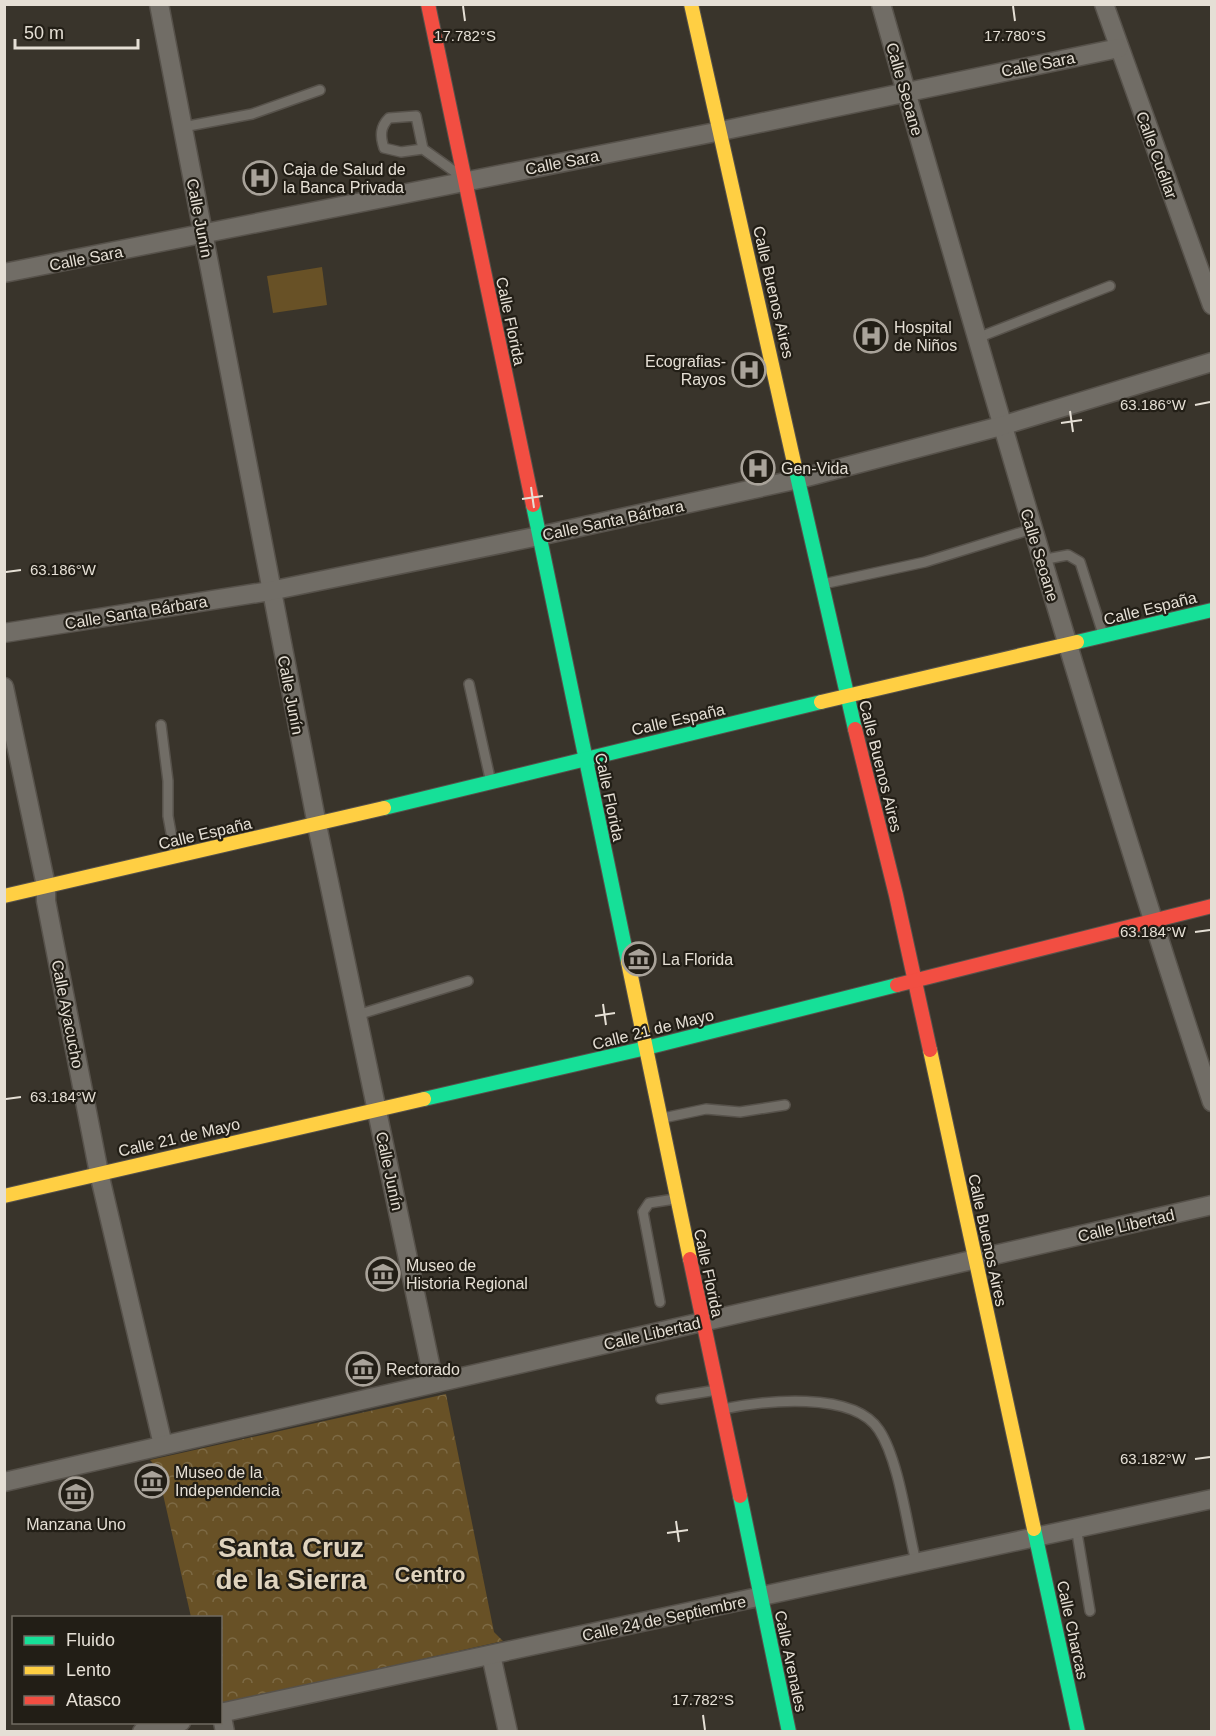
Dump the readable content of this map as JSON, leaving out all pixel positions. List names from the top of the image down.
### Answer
{
  "streets": {
    "street": [
      "Calle Sara",
      "Calle Seoane",
      "Calle Cuéllar",
      "Calle Junín",
      "Calle Buenos Aires",
      "Calle Florida",
      "Calle Santa Bárbara",
      "Calle España",
      "Calle Ayacucho",
      "Calle 21 de Mayo",
      "Calle Libertad",
      "Calle 24 de Septiembre",
      "Calle Charcas",
      "Calle Arenales"
    ]
  },
  "crossings": [
    ["Calle Sara", "Calle Seoane"],
    ["Calle Sara", "Calle Cuéllar"],
    ["Calle Sara", "Calle Junín"],
    ["Calle Sara", "Calle Buenos Aires"],
    ["Calle Sara", "Calle Florida"],
    ["Calle Seoane", "Calle Santa Bárbara"],
    ["Calle Seoane", "Calle España"],
    ["Calle Seoane", "Calle 21 de Mayo"],
    ["Calle Junín", "Calle Santa Bárbara"],
    ["Calle Junín", "Calle España"],
    ["Calle Junín", "Calle 21 de Mayo"],
    ["Calle Junín", "Calle Libertad"],
    ["Calle Buenos Aires", "Calle Santa Bárbara"],
    ["Calle Buenos Aires", "Calle España"],
    ["Calle Buenos Aires", "Calle 21 de Mayo"],
    ["Calle Buenos Aires", "Calle Libertad"],
    ["Calle Buenos Aires", "Calle 24 de Septiembre"],
    ["Calle Buenos Aires", "Calle Charcas"],
    ["Calle Florida", "Calle Santa Bárbara"],
    ["Calle Florida", "Calle España"],
    ["Calle Florida", "Calle 21 de Mayo"],
    ["Calle Florida", "Calle Libertad"],
    ["Calle Florida", "Calle 24 de Septiembre"],
    ["Calle Florida", "Calle Arenales"],
    ["Calle España", "Calle Ayacucho"],
    ["Calle Ayacucho", "Calle 21 de Mayo"],
    ["Calle Ayacucho", "Calle Libertad"],
    ["Calle 24 de Septiembre", "Calle Charcas"],
    ["Calle 24 de Septiembre", "Calle Arenales"]
  ],
  "districts": ["Santa Cruz de la Sierra", "Centro"],
  "places": {
    "hospital": [
      "Caja de Salud de la Banca Privada",
      "Hospital de Niños",
      "Ecografias- Rayos",
      "Gen-Vida"
    ],
    "museum": [
      "La Florida",
      "Museo de Historia Regional",
      "Rectorado",
      "Museo de la Independencia",
      "Manzana Uno"
    ]
  },
  "legend": ["Fluido", "Lento", "Atasco"],
  "scale_bar": "50 m",
  "coordinates": [
    "17.782°S",
    "17.780°S",
    "63.186°W",
    "63.184°W",
    "63.182°W"
  ]
}
